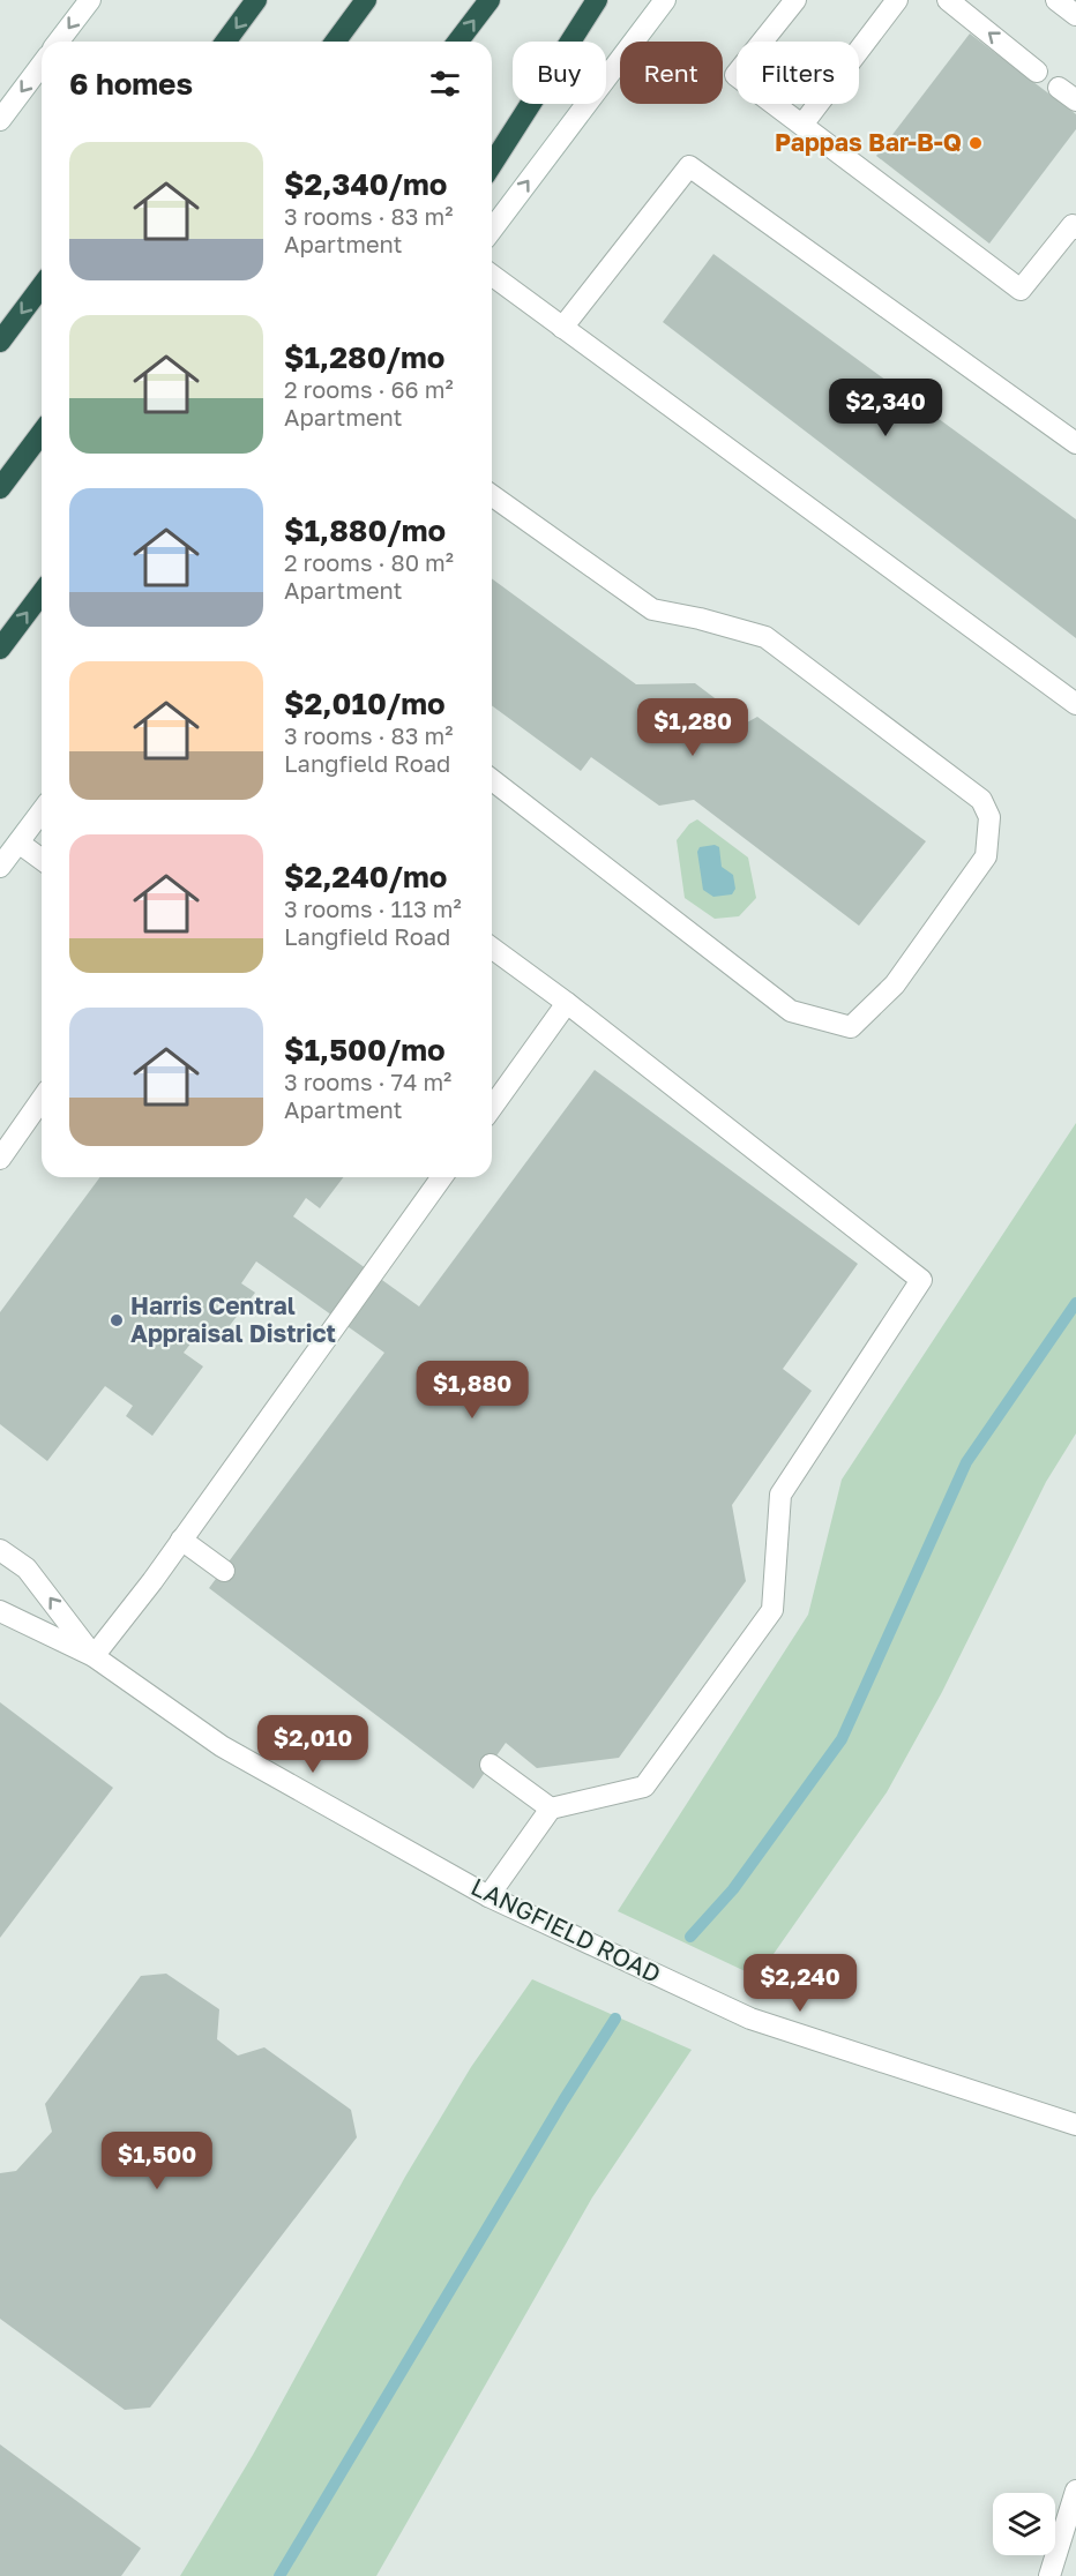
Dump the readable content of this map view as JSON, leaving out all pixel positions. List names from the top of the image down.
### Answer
{
  "streets": {
    "street": ["LANGFIELD ROAD"]
  },
  "places": ["Pappas Bar-B-Q", "Harris Central Appraisal District"],
  "page": {
    "chip": ["Buy", "Rent", "Filters"],
    "heading": "6 homes",
    "list": [
      {
        "name": "$2,340/mo",
        "note": "3 rooms · 83 m² · Apartment"
      },
      {
        "name": "$1,280/mo",
        "note": "2 rooms · 66 m² · Apartment"
      },
      {
        "name": "$1,880/mo",
        "note": "2 rooms · 80 m² · Apartment"
      },
      {
        "name": "$2,010/mo",
        "note": "3 rooms · 83 m² · Langfield Road"
      },
      {
        "name": "$2,240/mo",
        "note": "3 rooms · 113 m² · Langfield Road"
      },
      {
        "name": "$1,500/mo",
        "note": "3 rooms · 74 m² · Apartment"
      }
    ],
    "price": [
      "$2,340",
      "$1,280",
      "$1,880",
      "$2,010",
      "$2,240",
      "$1,500"
    ]
  }
}
